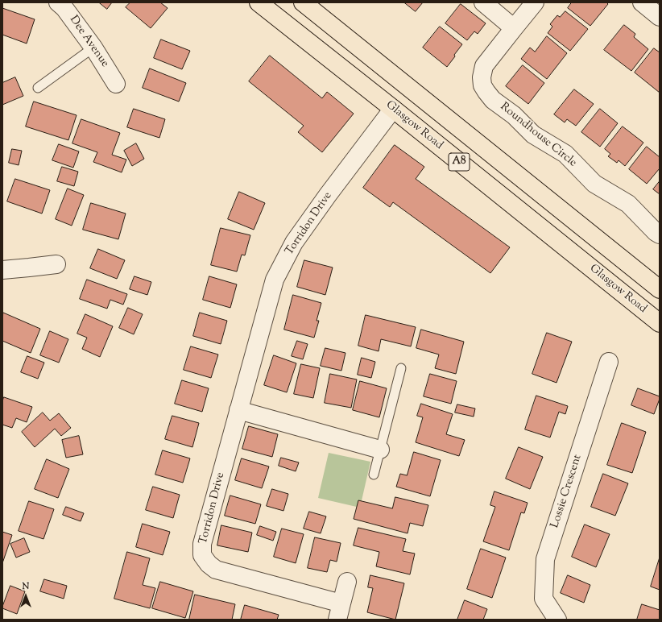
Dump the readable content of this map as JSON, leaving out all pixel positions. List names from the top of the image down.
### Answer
{
  "streets": {
    "main road": ["Glasgow Road", "A8"],
    "street": [
      "Dee Avenue",
      "Roundhouse Circle",
      "Torridon Drive",
      "Lossie Crescent"
    ]
  },
  "crossings": [
    ["Glasgow Road", "Torridon Drive"]
  ],
  "north": "top"
}
